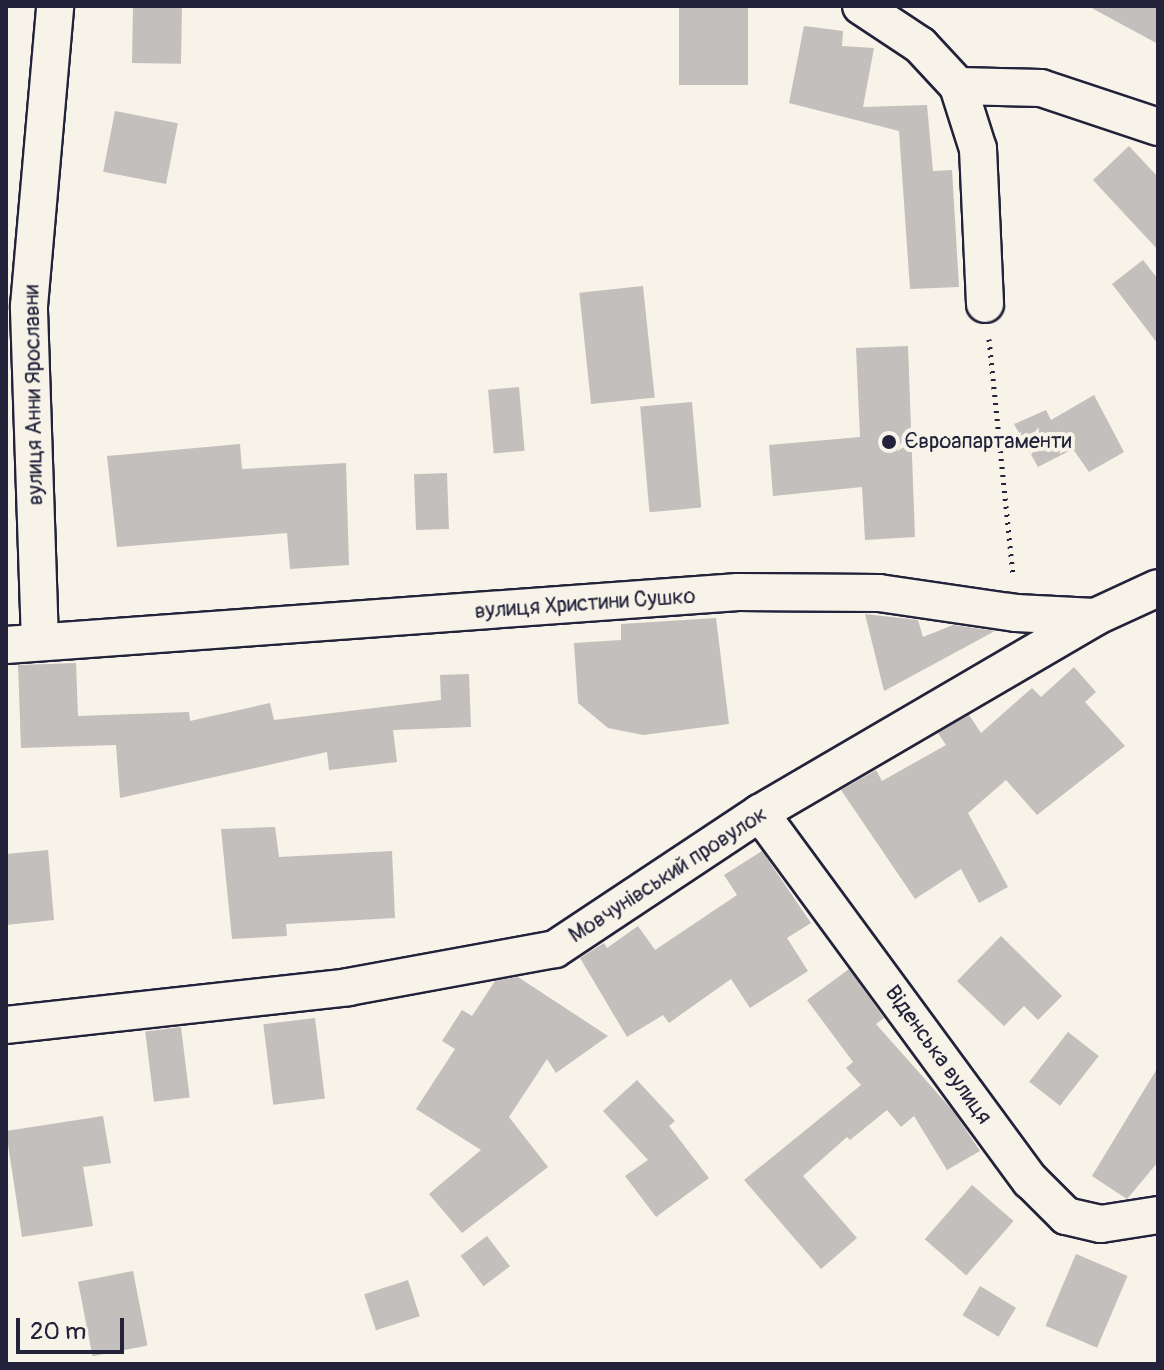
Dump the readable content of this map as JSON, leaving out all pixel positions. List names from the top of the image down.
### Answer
{
  "streets": {
    "street": [
      "вулиця Анни Ярославни",
      "вулиця Христини Сушко",
      "Мовчунівський провулок",
      "Віденська вулиця"
    ]
  },
  "crossings": [
    ["вулиця Анни Ярославни", "вулиця Христини Сушко"],
    ["вулиця Христини Сушко", "Мовчунівський провулок"],
    ["Мовчунівський провулок", "Віденська вулиця"]
  ],
  "places": ["Євроапартаменти"],
  "scale_bar": "20 m"
}
